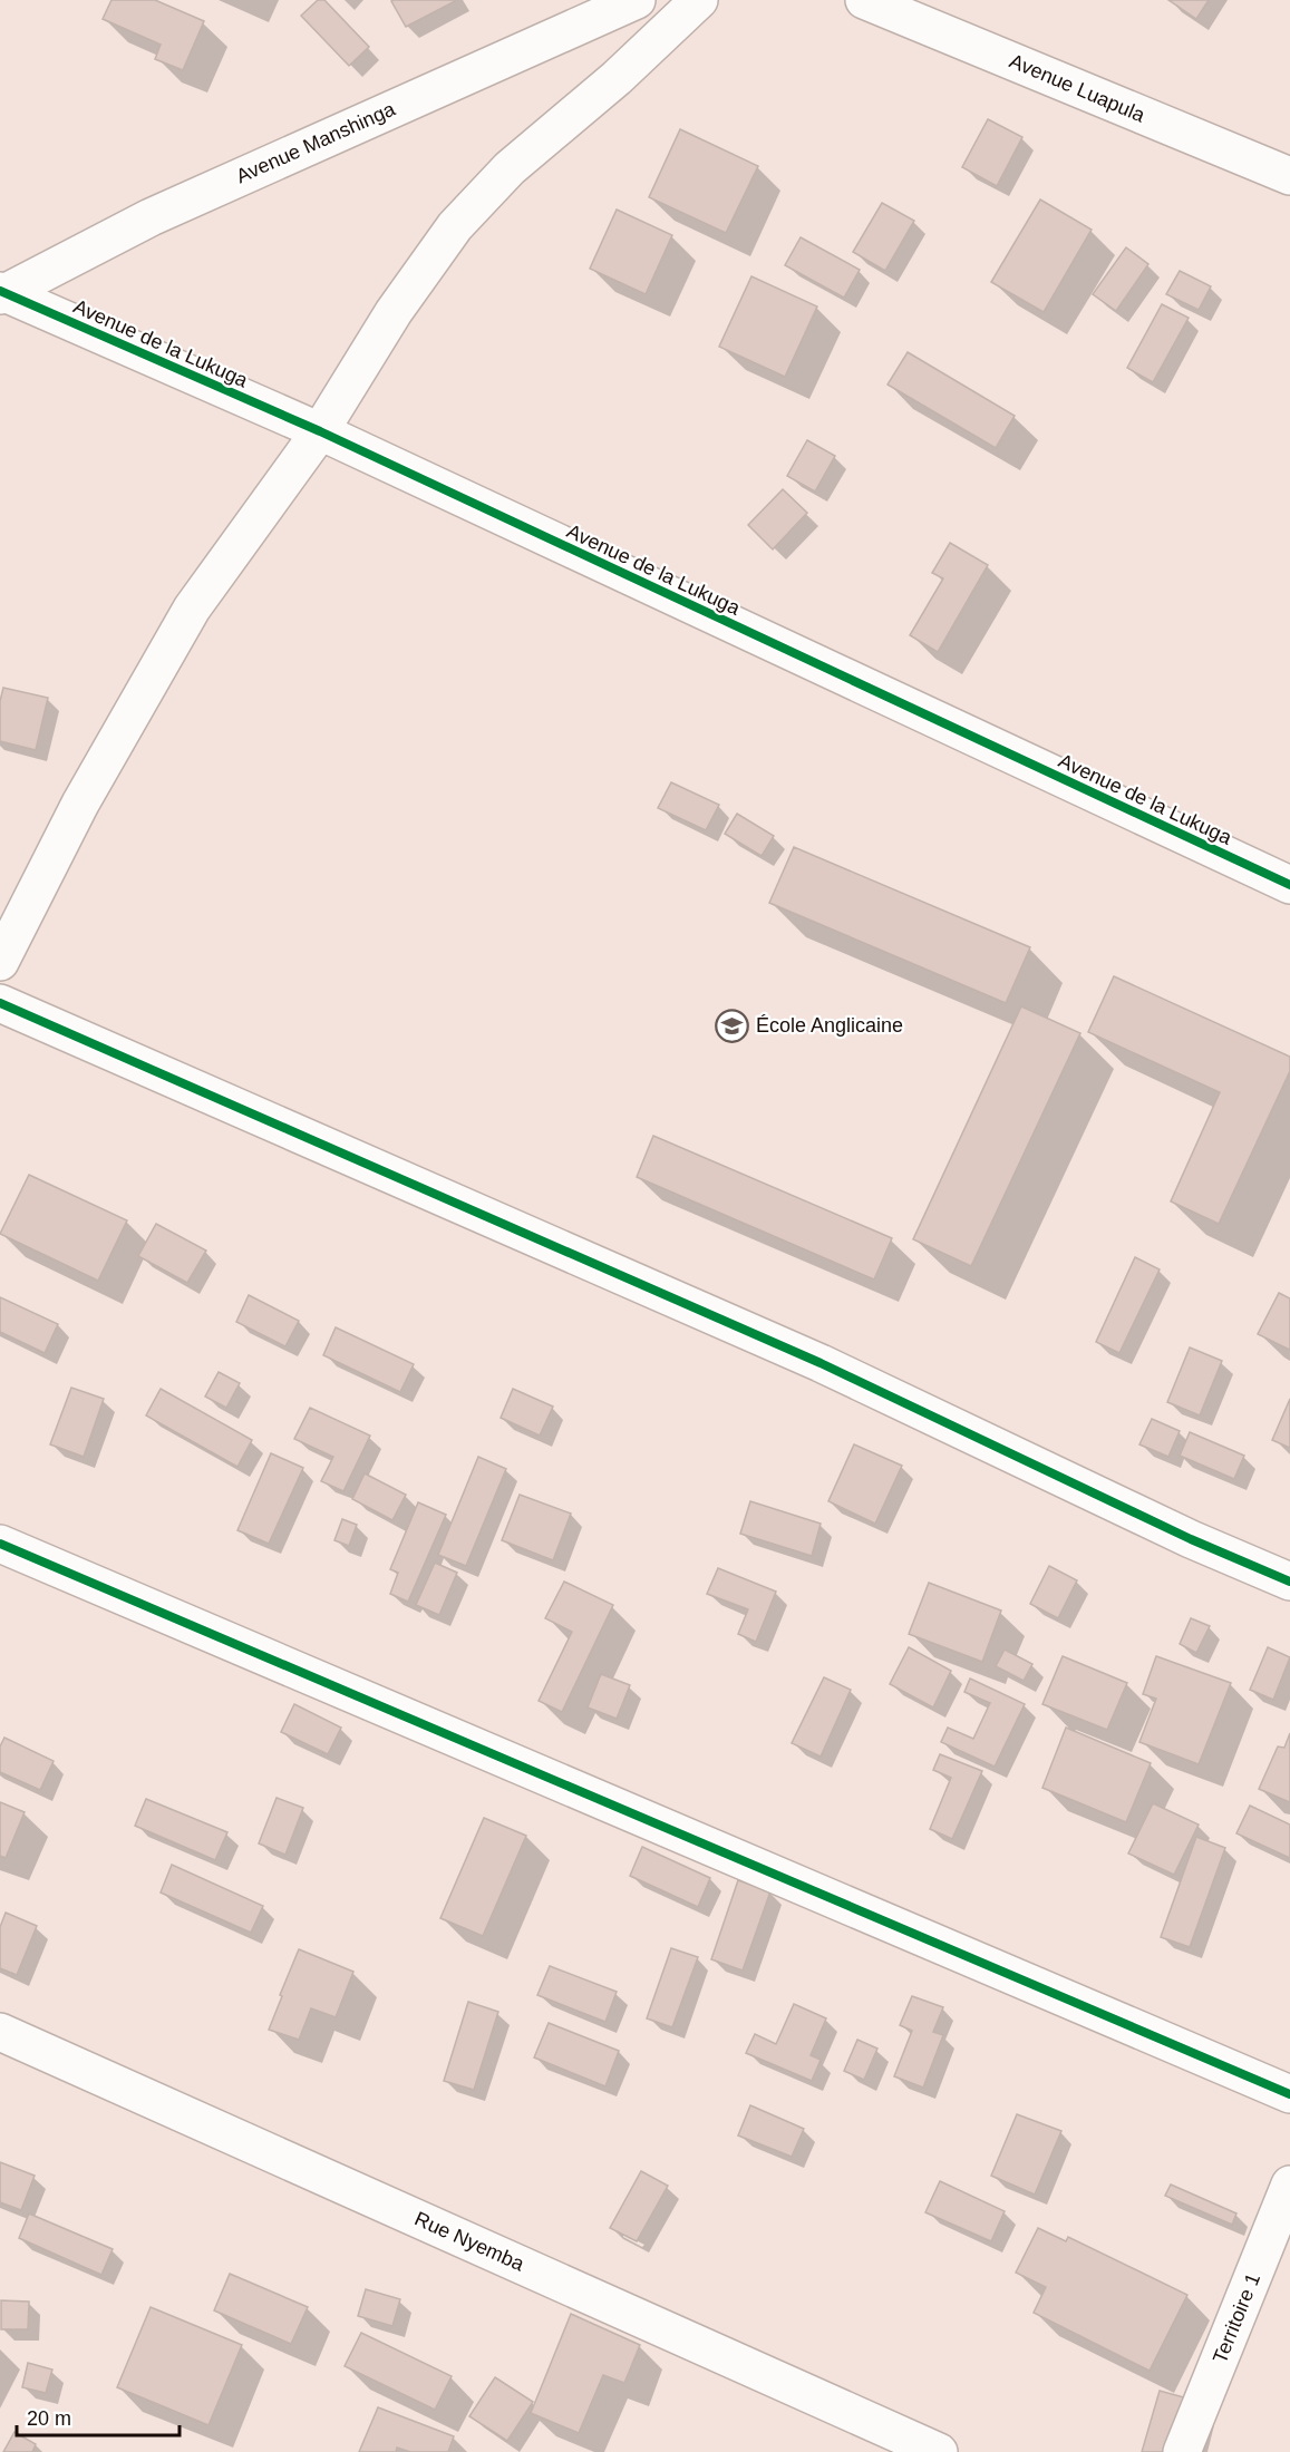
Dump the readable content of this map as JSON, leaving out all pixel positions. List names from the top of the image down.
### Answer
{
  "streets": {
    "street": [
      "Avenue Luapula",
      "Avenue Manshinga",
      "Avenue de la Lukuga",
      "Rue Nyemba",
      "Territoire 1"
    ]
  },
  "crossings": [
    ["Avenue Manshinga", "Avenue de la Lukuga"]
  ],
  "places": {
    "school or university": ["École Anglicaine"]
  },
  "scale_bar": "20 m"
}
